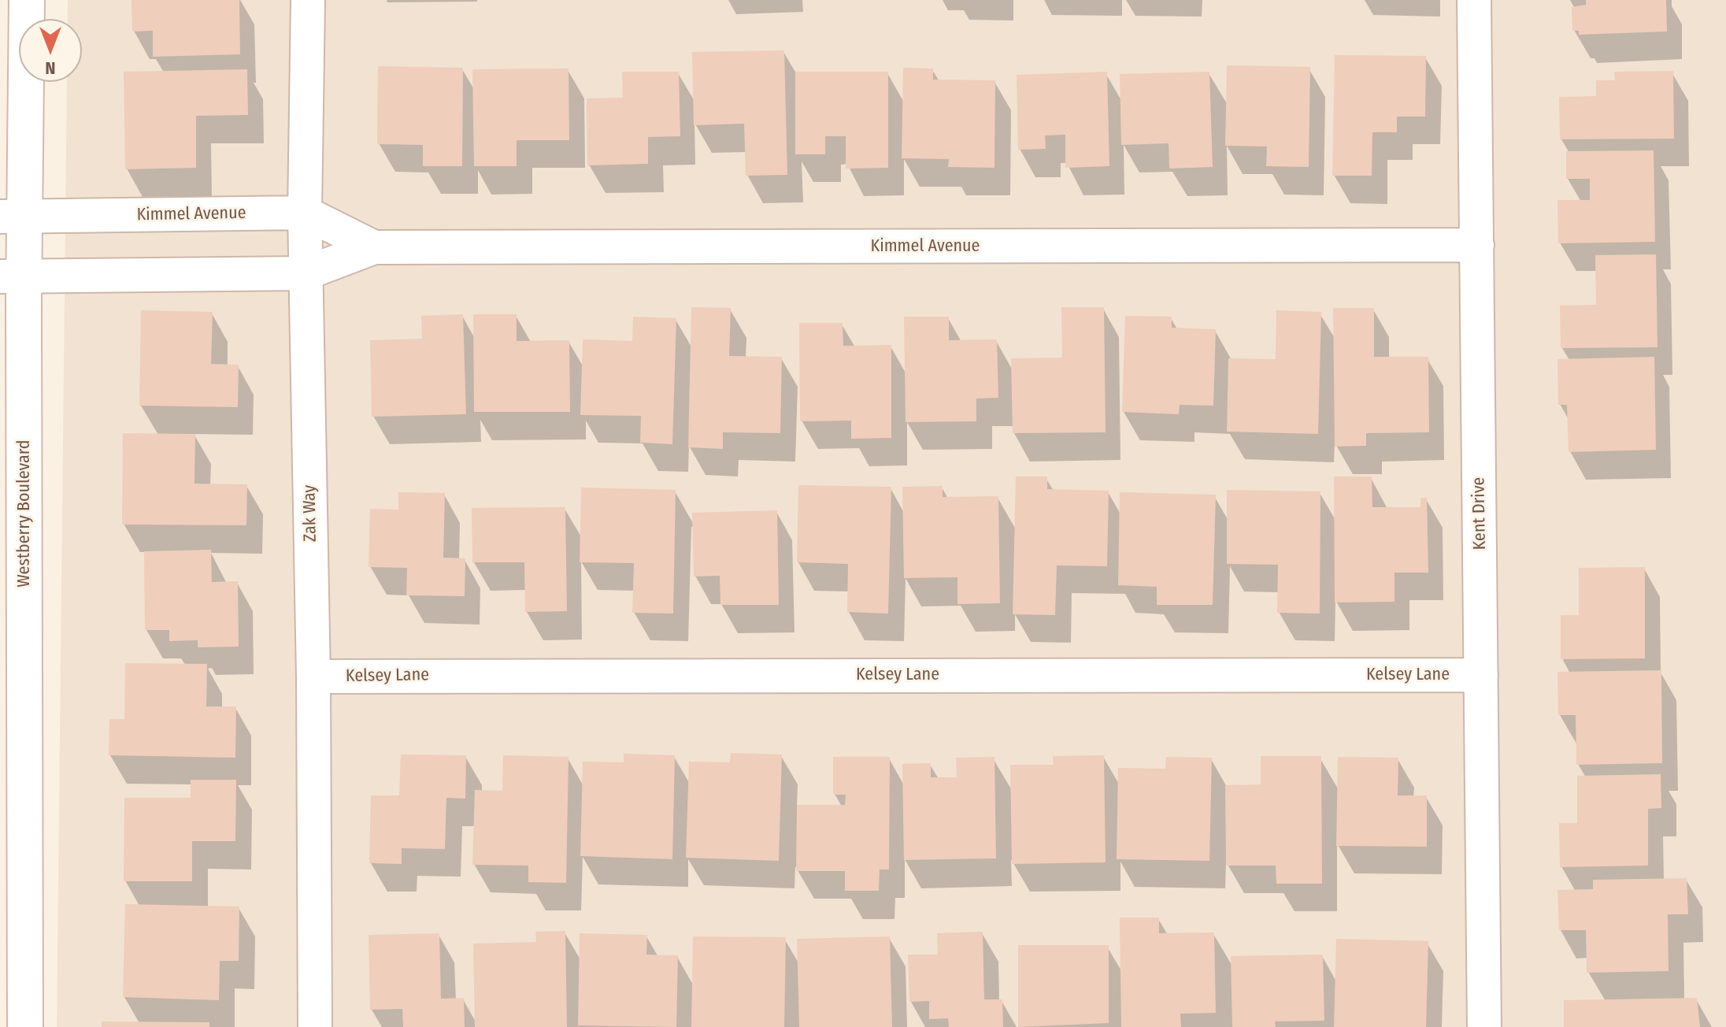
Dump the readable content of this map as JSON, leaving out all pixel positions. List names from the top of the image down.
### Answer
{
  "streets": {
    "street": [
      "Kimmel Avenue",
      "Westberry Boulevard",
      "Zak Way",
      "Kent Drive",
      "Kelsey Lane"
    ]
  },
  "crossings": [
    ["Kimmel Avenue", "Westberry Boulevard"],
    ["Kimmel Avenue", "Zak Way"],
    ["Kimmel Avenue", "Kent Drive"],
    ["Zak Way", "Kelsey Lane"],
    ["Kent Drive", "Kelsey Lane"]
  ],
  "north": "bottom"
}
